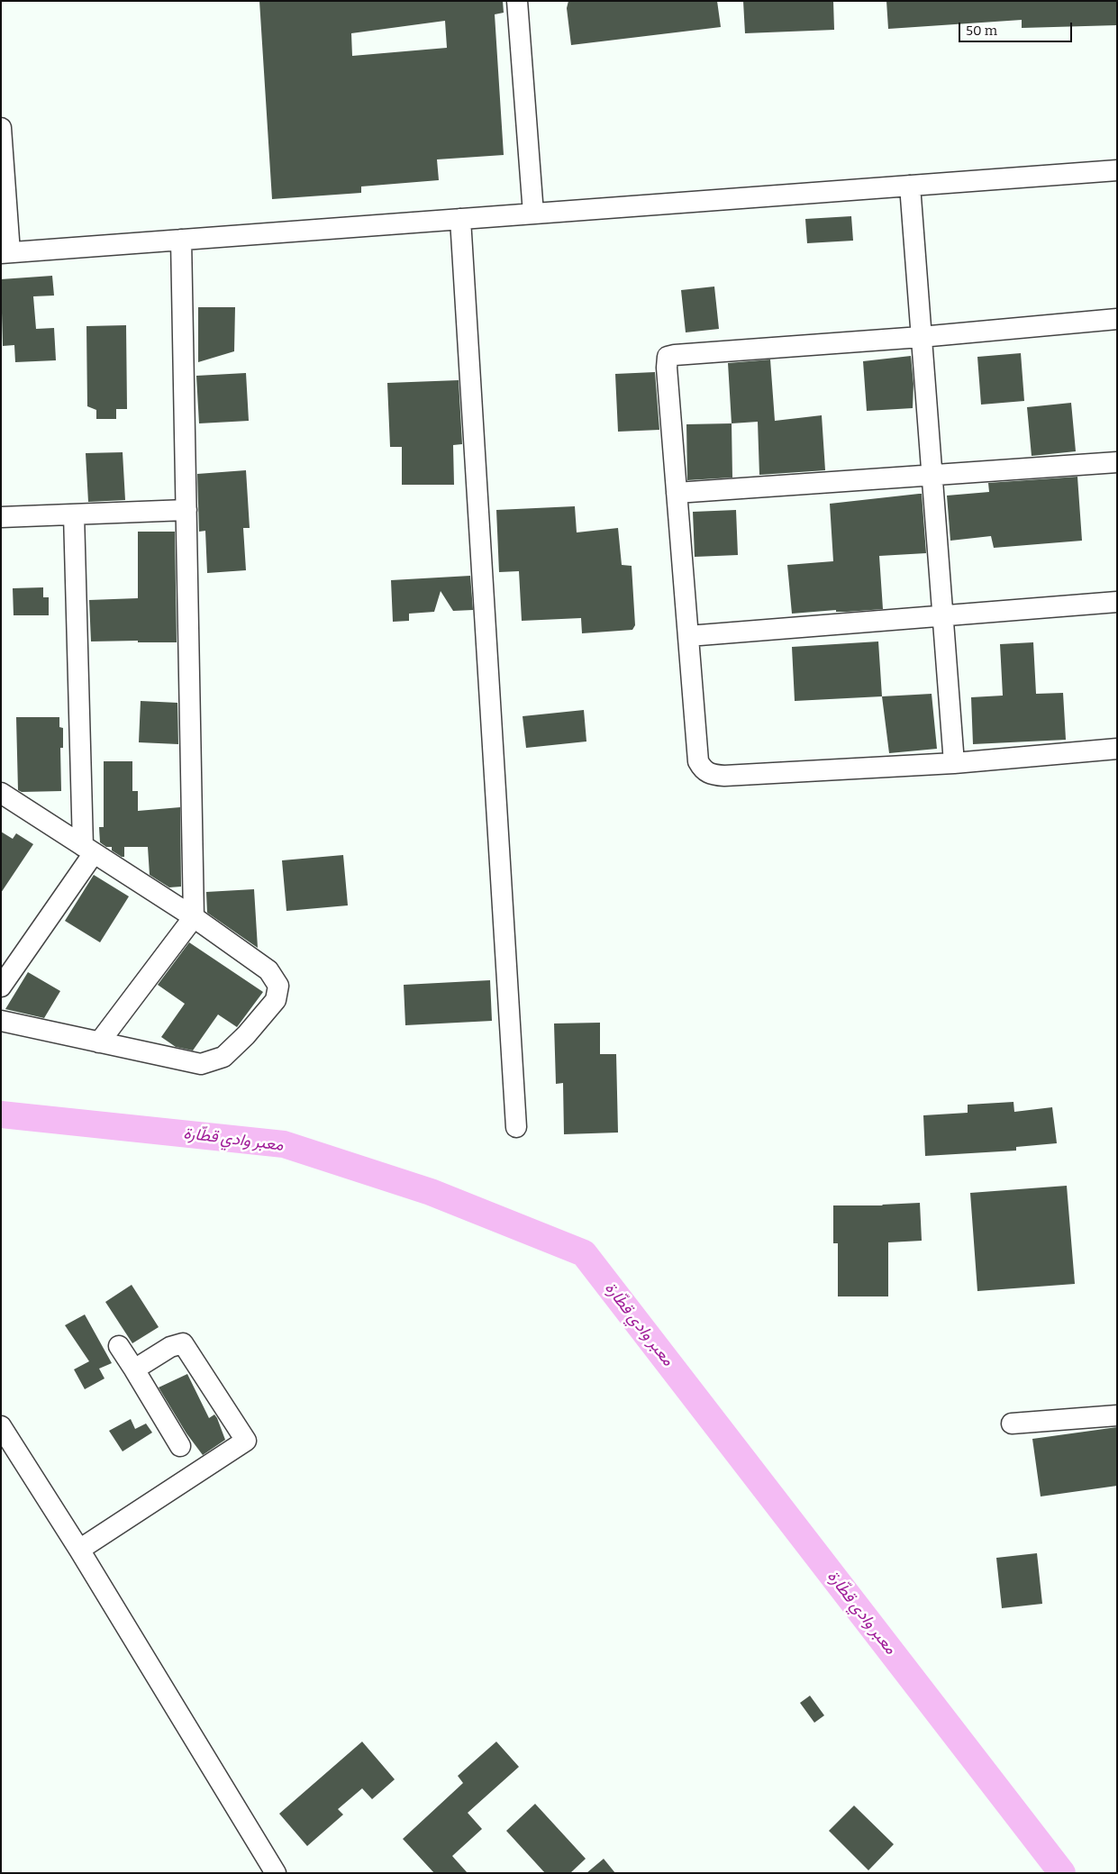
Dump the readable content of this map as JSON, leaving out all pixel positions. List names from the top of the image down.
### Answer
{
  "water": ["معبر وادي قطّارة"],
  "scale_bar": "50 m"
}
